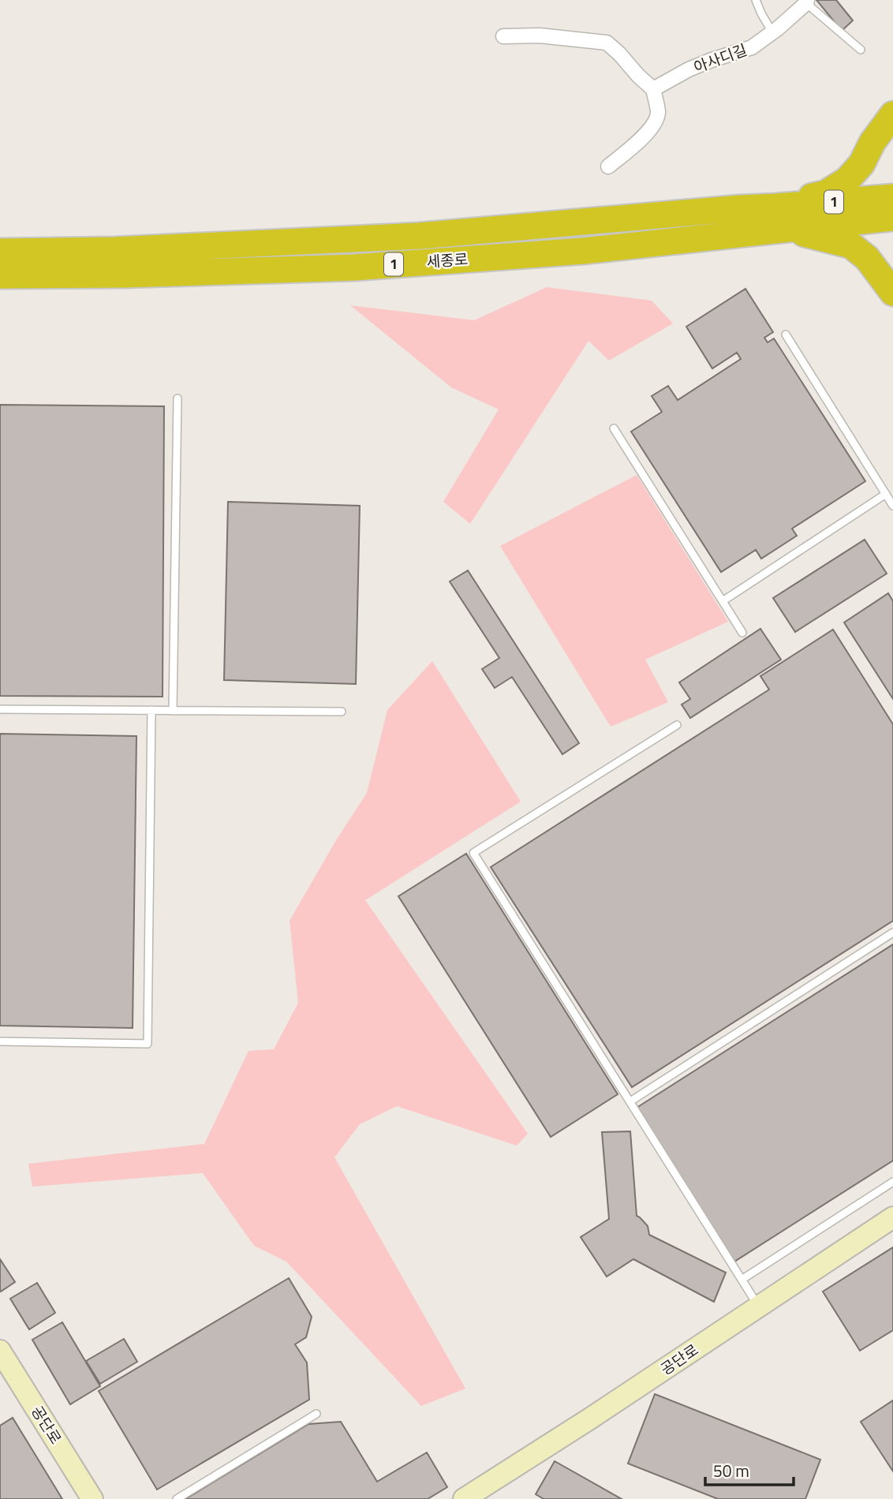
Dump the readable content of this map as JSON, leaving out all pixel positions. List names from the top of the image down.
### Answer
{
  "streets": {
    "highway": ["1", "세종로"],
    "street": ["아사디길", "공단로"]
  },
  "scale_bar": "50 m"
}
